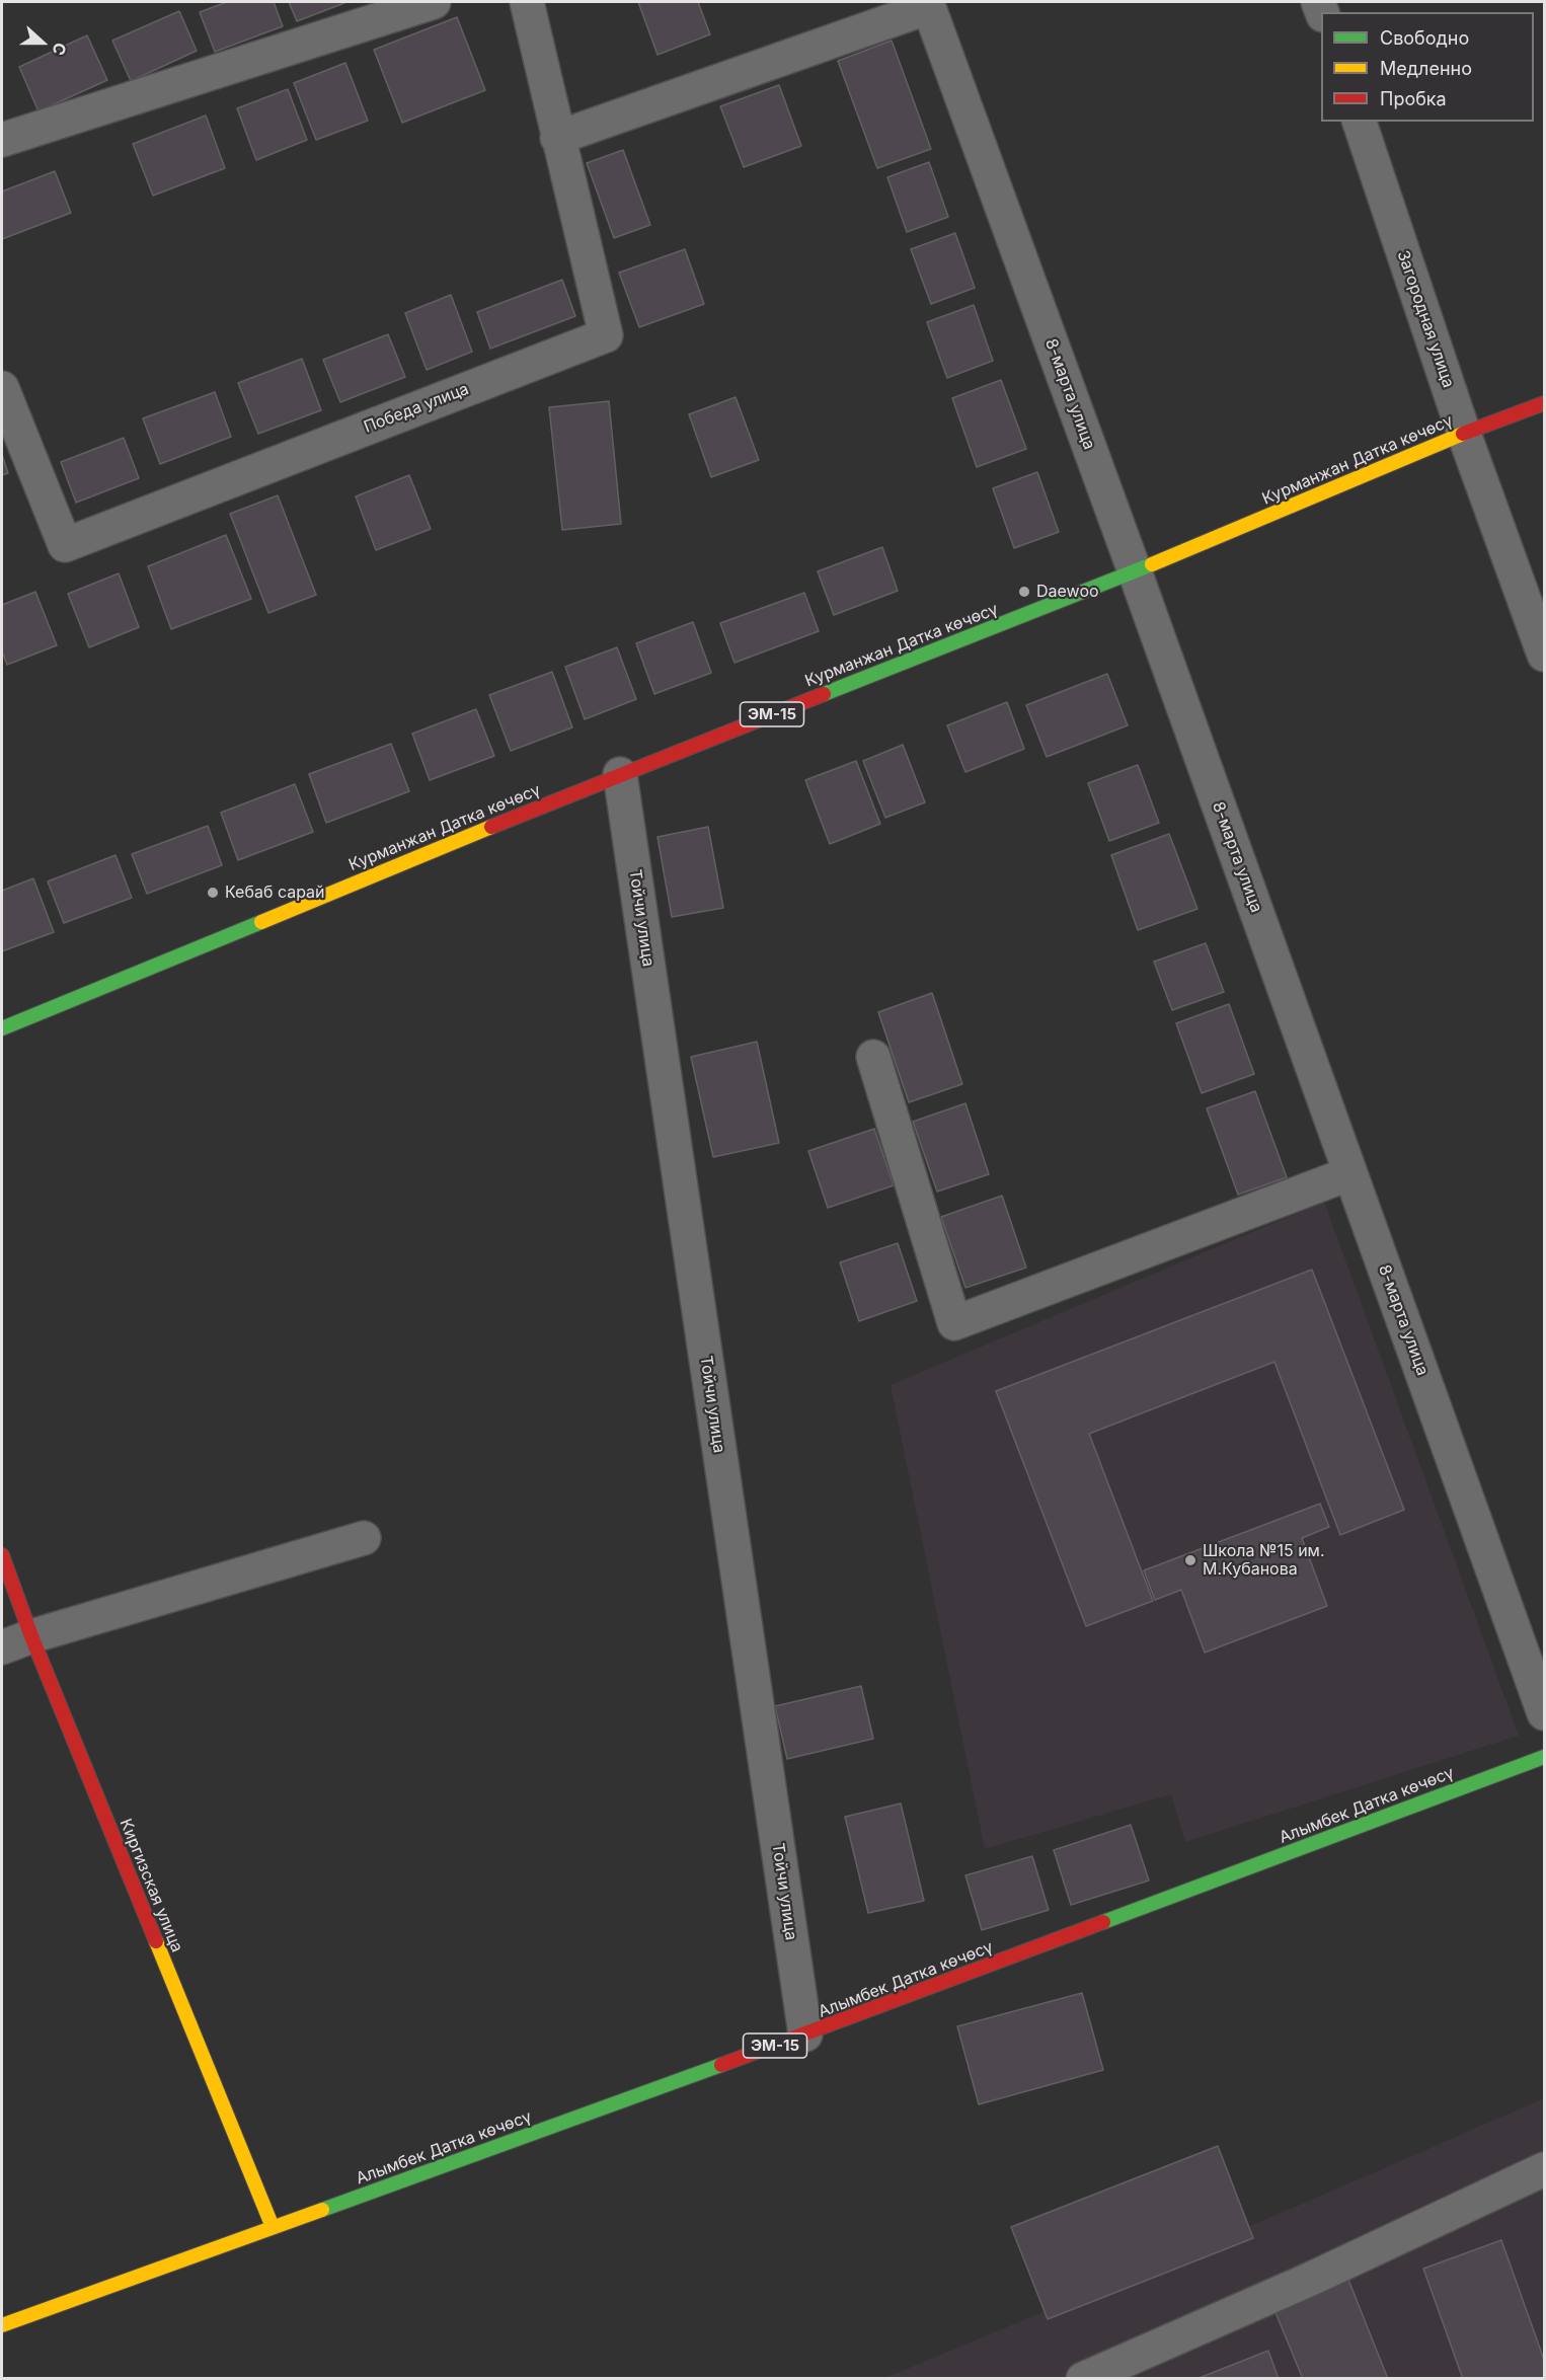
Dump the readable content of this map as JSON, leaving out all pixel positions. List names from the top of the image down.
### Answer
{
  "streets": {
    "main road": [
      "Курманжан Датка көчөсү",
      "ЭМ-15",
      "Алымбек Датка көчөсү",
      "Киргизская улица"
    ],
    "street": [
      "Загородная улица",
      "8-марта улица",
      "Победа улица",
      "Тойчи улица"
    ]
  },
  "crossings": [
    ["Загородная улица", "Курманжан Датка көчөсү"],
    ["8-марта улица", "Курманжан Датка көчөсү"],
    ["Курманжан Датка көчөсү", "Тойчи улица"],
    ["Тойчи улица", "Алымбек Датка көчөсү"],
    ["Алымбек Датка көчөсү", "Киргизская улица"]
  ],
  "places": ["Daewoo", "Кебаб сарай", "Школа №15 им. М.Кубанова"],
  "legend": ["Свободно", "Медленно", "Пробка"],
  "north": "right"
}
